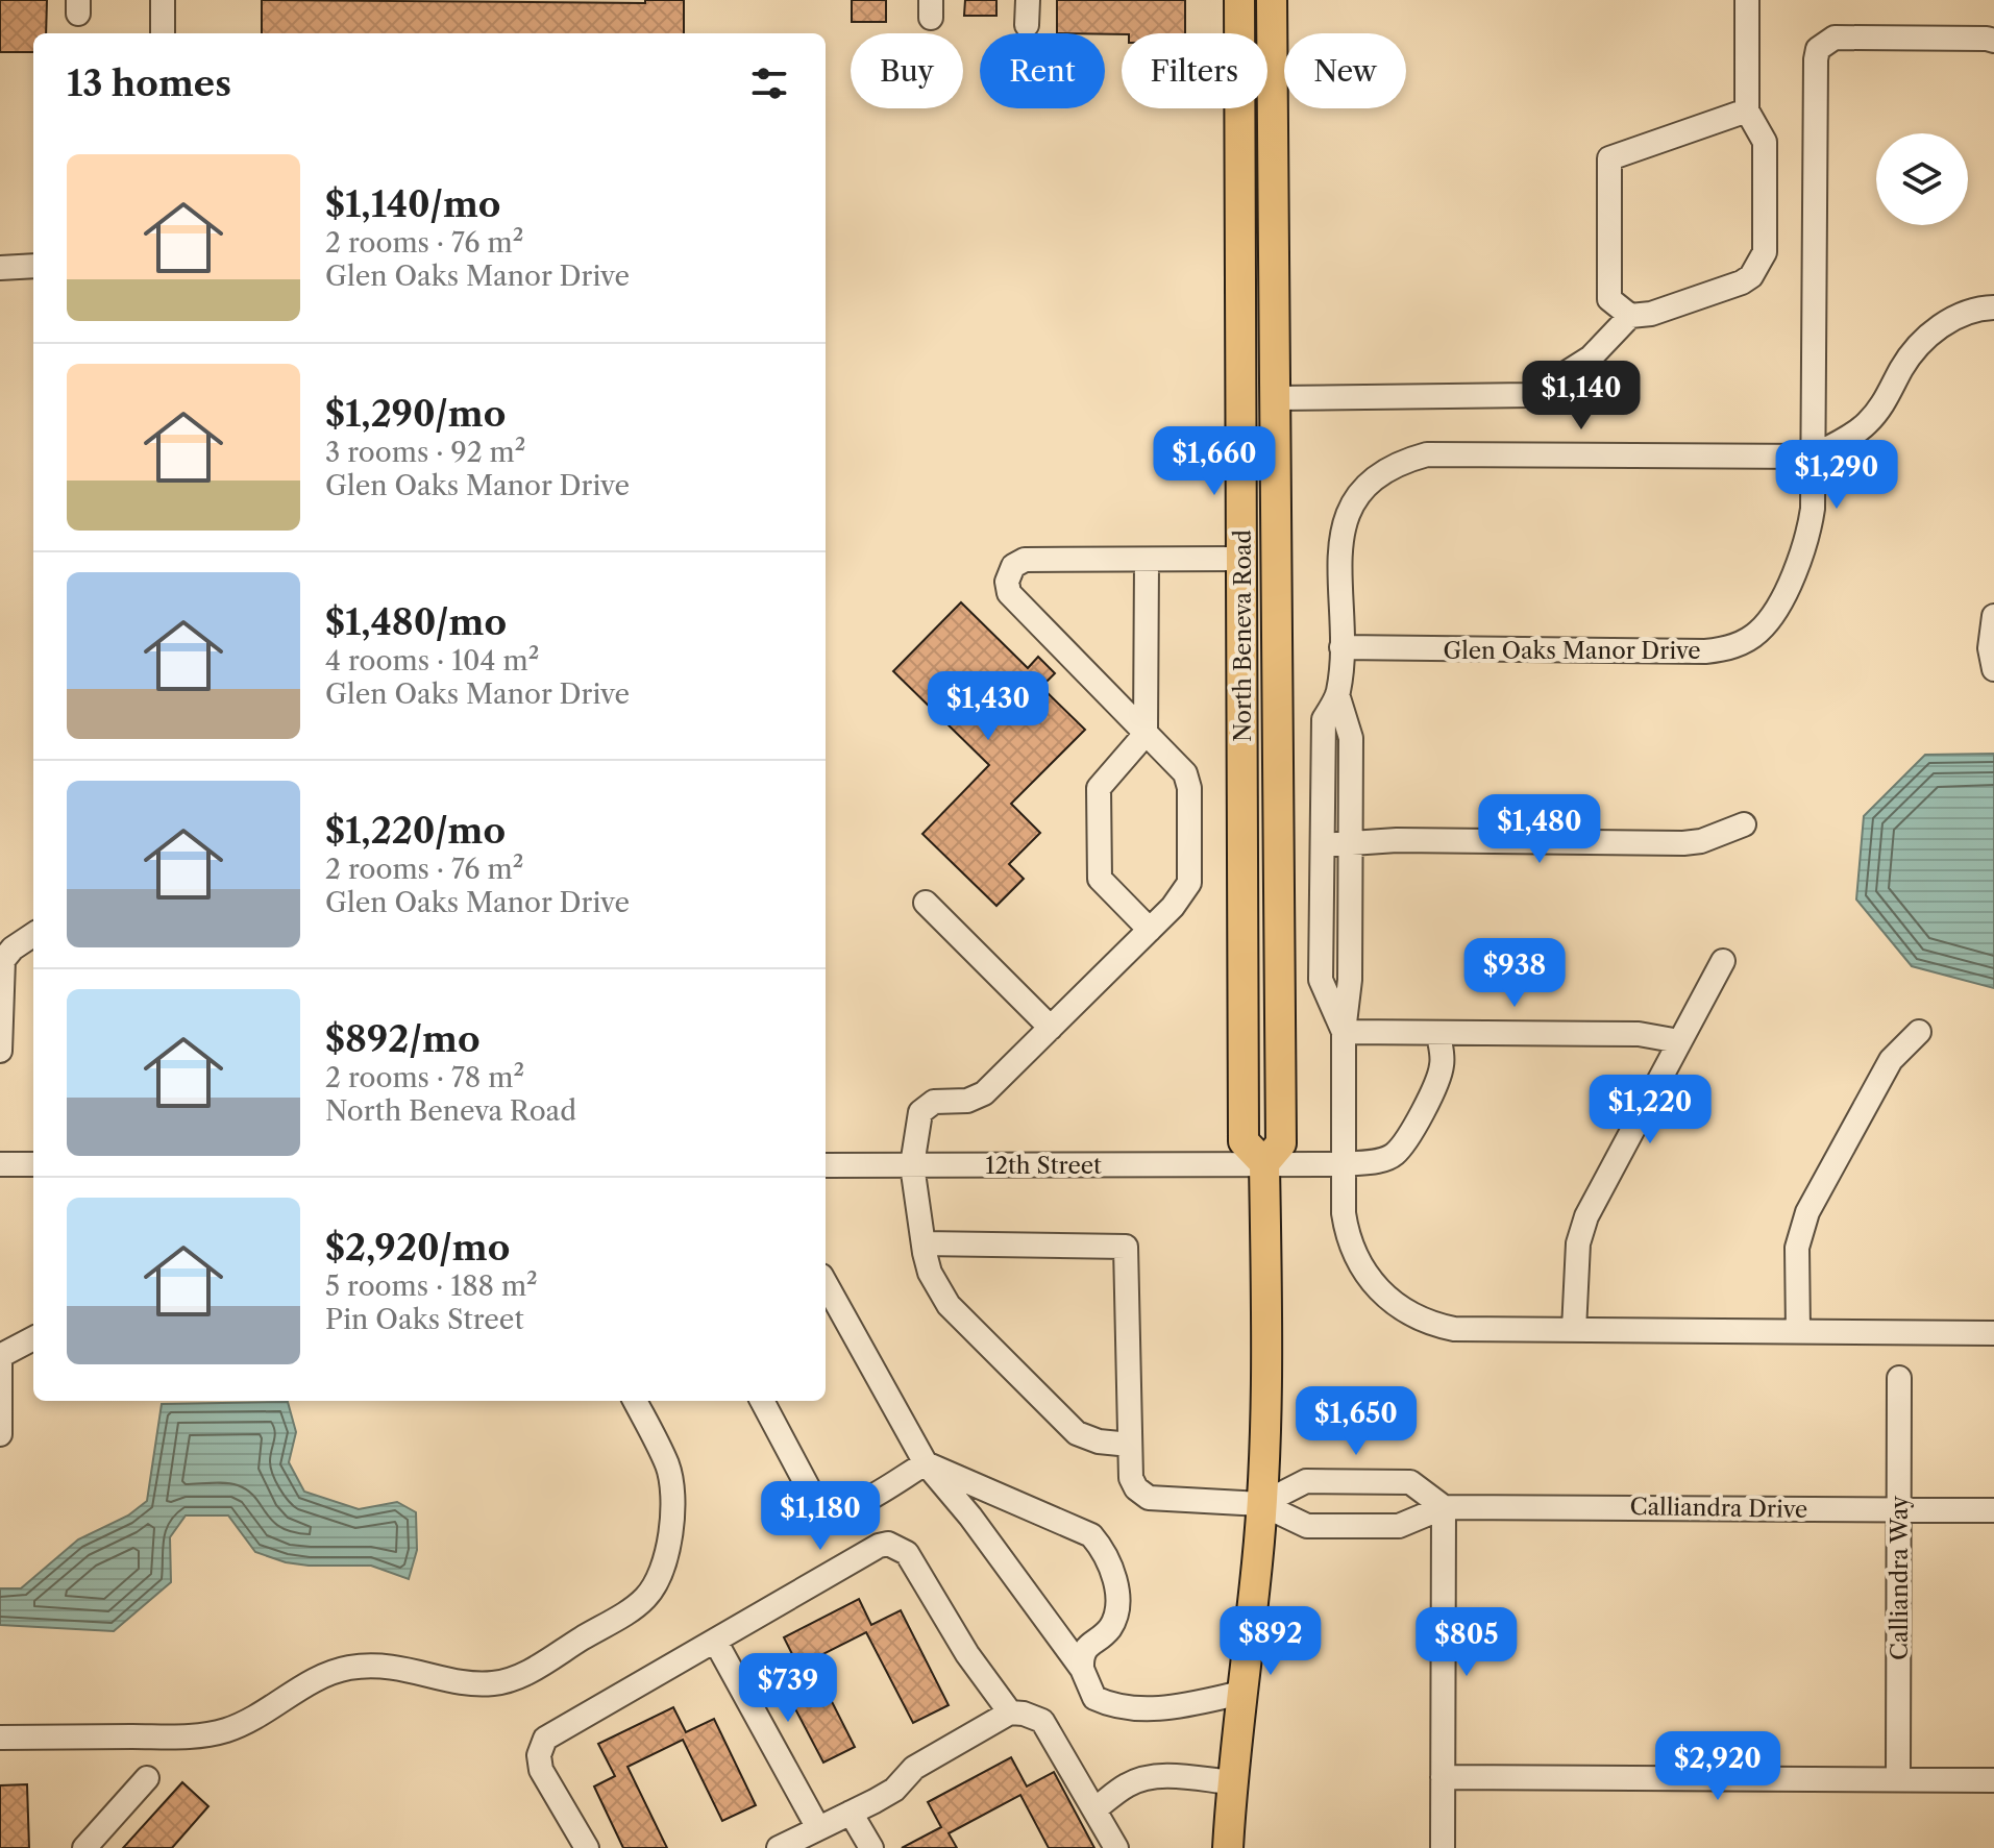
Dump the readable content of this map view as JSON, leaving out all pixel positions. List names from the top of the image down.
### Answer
{
  "streets": {
    "main road": ["North Beneva Road"],
    "street": [
      "Glen Oaks Manor Drive",
      "12th Street",
      "Calliandra Drive",
      "Calliandra Way"
    ]
  },
  "crossings": [
    ["North Beneva Road", "12th Street"],
    ["North Beneva Road", "Calliandra Drive"],
    ["Calliandra Drive", "Calliandra Way"]
  ],
  "page": {
    "chip": [
      "Buy",
      "Rent",
      "Filters",
      "New"
    ],
    "heading": "13 homes",
    "list": [
      {
        "name": "$1,140/mo",
        "note": "2 rooms · 76 m² · Glen Oaks Manor Drive"
      },
      {
        "name": "$1,290/mo",
        "note": "3 rooms · 92 m² · Glen Oaks Manor Drive"
      },
      {
        "name": "$1,480/mo",
        "note": "4 rooms · 104 m² · Glen Oaks Manor Drive"
      },
      {
        "name": "$1,220/mo",
        "note": "2 rooms · 76 m² · Glen Oaks Manor Drive"
      },
      {
        "name": "$892/mo",
        "note": "2 rooms · 78 m² · North Beneva Road"
      },
      {
        "name": "$2,920/mo",
        "note": "5 rooms · 188 m² · Pin Oaks Street"
      }
    ],
    "price": [
      "$1,140",
      "$1,660",
      "$1,290",
      "$1,430",
      "$1,480",
      "$938",
      "$1,220",
      "$1,650",
      "$1,180",
      "$892",
      "$805",
      "$739",
      "$2,920"
    ]
  }
}
